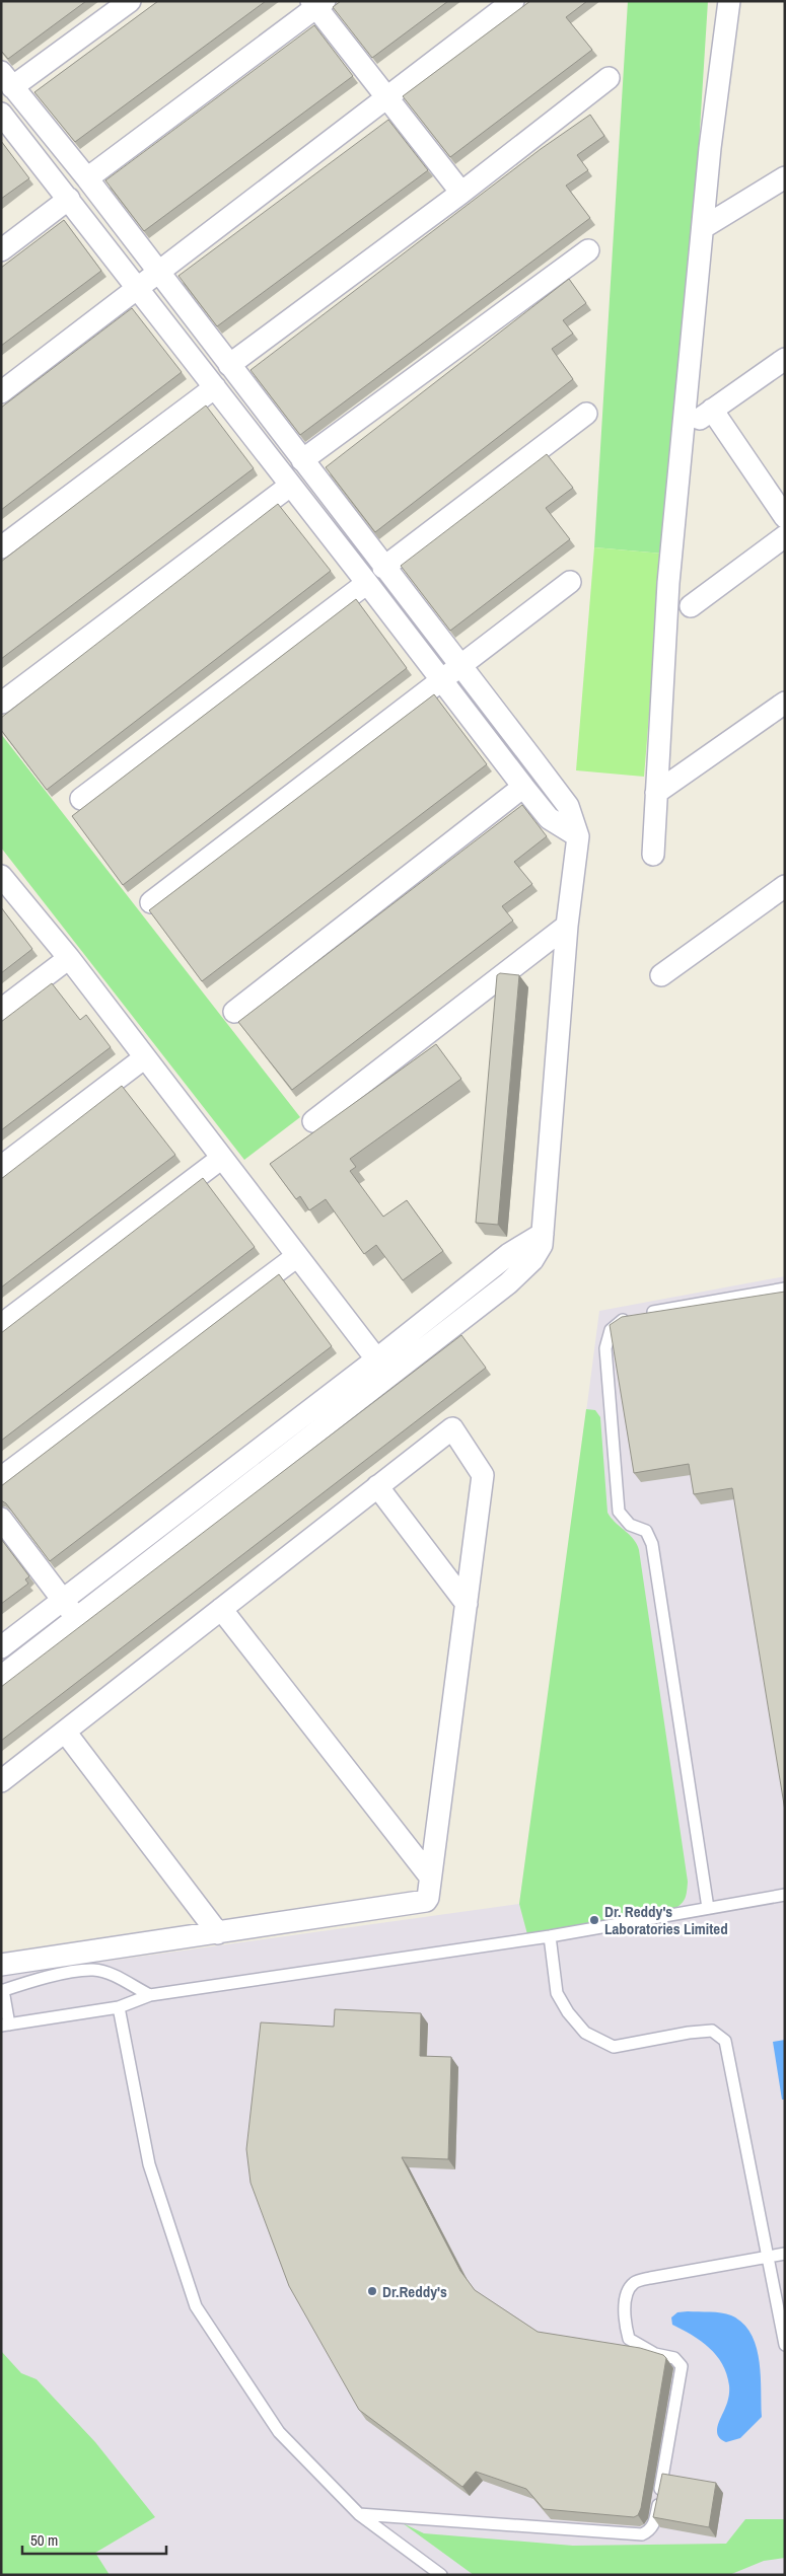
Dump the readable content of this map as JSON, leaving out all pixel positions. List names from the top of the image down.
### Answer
{
  "places": ["Dr. Reddy's Laboratories Limited", "Dr.Reddy's"],
  "scale_bar": "50 m"
}
